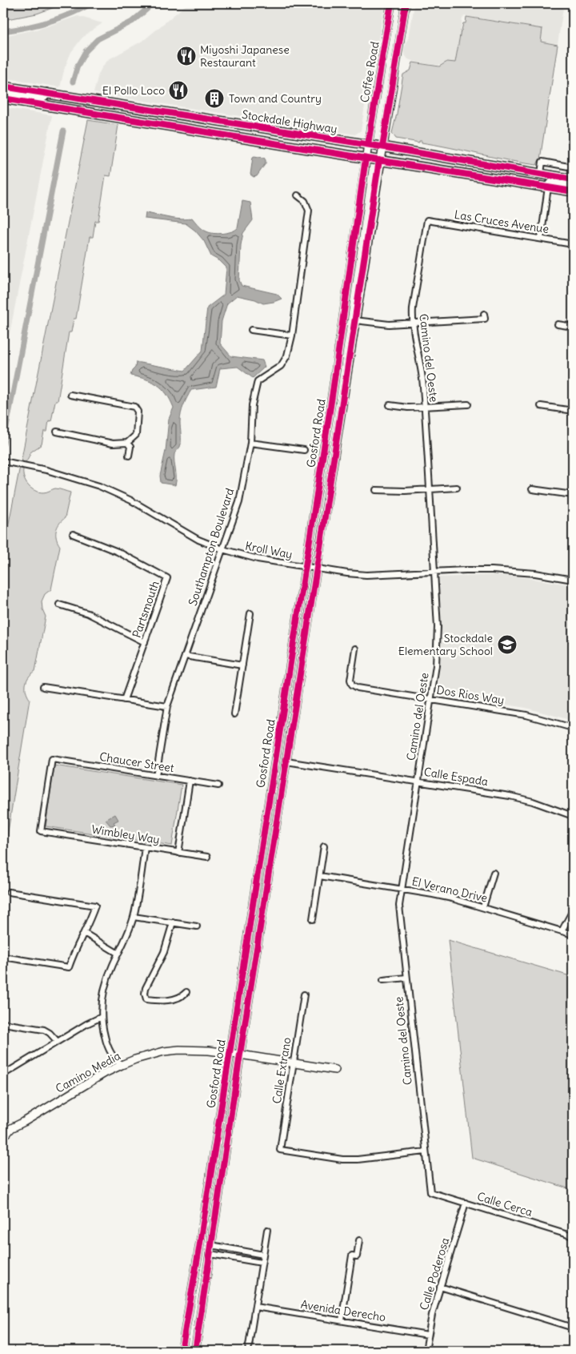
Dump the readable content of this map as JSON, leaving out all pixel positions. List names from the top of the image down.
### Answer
{
  "streets": {
    "main road": [
      "Coffee Road",
      "Stockdale Highway",
      "Gosford Road",
      "Camino Media"
    ],
    "street": [
      "Las Cruces Avenue",
      "Camino del Oeste",
      "Southampton Boulevard",
      "Kroll Way",
      "Partsmouth",
      "Dos Rios Way",
      "Chaucer Street",
      "Calle Espada",
      "Wimbley Way",
      "El Verano Drive",
      "Calle Extrano",
      "Calle Cerca",
      "Calle Poderosa",
      "Avenida Derecho"
    ]
  },
  "crossings": [
    ["Coffee Road", "Stockdale Highway"],
    ["Coffee Road", "Gosford Road"],
    ["Stockdale Highway", "Gosford Road"],
    ["Las Cruces Avenue", "Camino del Oeste"],
    ["Camino del Oeste", "Kroll Way"],
    ["Camino del Oeste", "Dos Rios Way"],
    ["Camino del Oeste", "Calle Espada"],
    ["Camino del Oeste", "El Verano Drive"],
    ["Camino del Oeste", "Calle Extrano"],
    ["Camino del Oeste", "Calle Cerca"],
    ["Gosford Road", "Kroll Way"],
    ["Gosford Road", "Calle Espada"],
    ["Gosford Road", "Camino Media"],
    ["Southampton Boulevard", "Kroll Way"],
    ["Southampton Boulevard", "Chaucer Street"],
    ["Chaucer Street", "Wimbley Way"],
    ["Calle Extrano", "Camino Media"],
    ["Calle Cerca", "Calle Poderosa"],
    ["Calle Poderosa", "Avenida Derecho"]
  ],
  "places": {
    "restaurant": ["Miyoshi Japanese Restaurant", "El Pollo Loco"],
    "building": ["Town and Country"],
    "school or university": ["Stockdale Elementary School"]
  }
}
